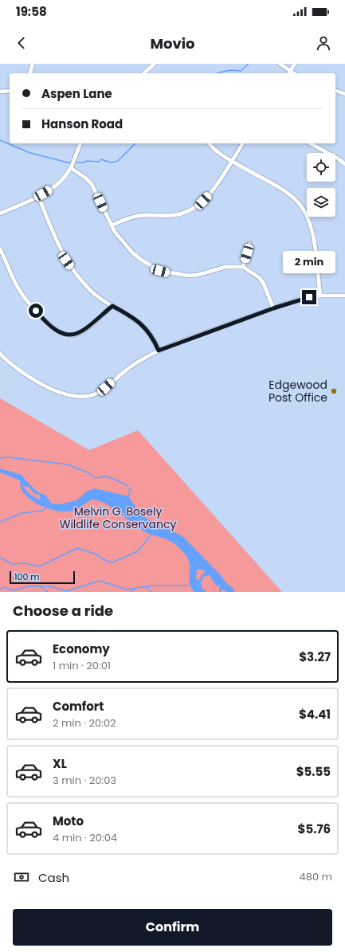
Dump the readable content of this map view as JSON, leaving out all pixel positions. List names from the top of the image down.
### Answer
{
  "parks": ["Melvin G. Bosely Wildlife Conservancy"],
  "places": ["Edgewood Post Office"],
  "scale_bar": "100 m",
  "page": {
    "status": "19:58",
    "header": "Movio",
    "banner": ["Aspen Lane", "Hanson Road"],
    "bubble": "2 min",
    "scale": "100 m",
    "heading": "Choose a ride",
    "list": [
      {
        "name": "Economy",
        "note": "1 min · 20:01",
        "value": "$3.27"
      },
      {
        "name": "Comfort",
        "note": "2 min · 20:02",
        "value": "$4.41"
      },
      {
        "name": "XL",
        "note": "3 min · 20:03",
        "value": "$5.55"
      },
      {
        "name": "Moto",
        "note": "4 min · 20:04",
        "value": "$5.76"
      }
    ],
    "pay": ["Cash", "480 m"],
    "buttons": "Confirm"
  }
}
